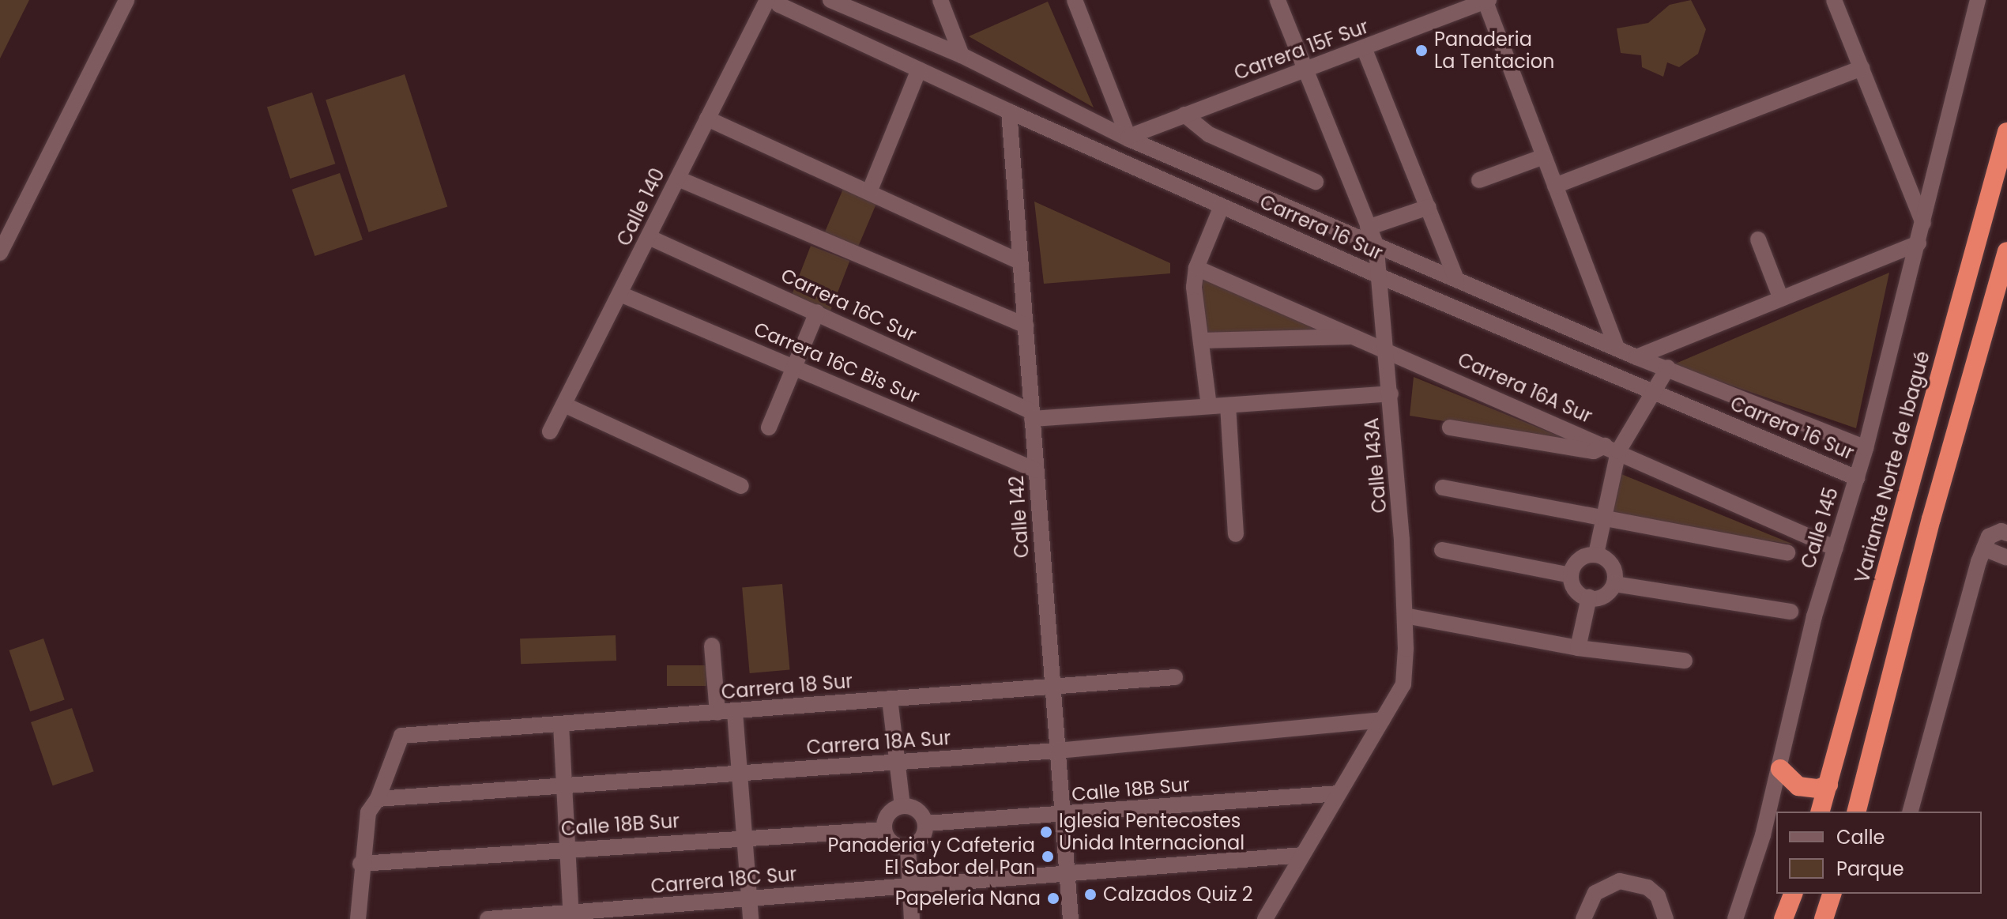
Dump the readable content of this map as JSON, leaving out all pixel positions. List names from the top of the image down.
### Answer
{
  "streets": {
    "highway": ["Variante Norte de Ibagué"],
    "street": [
      "Carrera 15F Sur",
      "Calle 140",
      "Carrera 16 Sur",
      "Carrera 16C Sur",
      "Carrera 16C Bis Sur",
      "Carrera 16A Sur",
      "Calle 143A",
      "Calle 142",
      "Calle 145",
      "Carrera 18 Sur",
      "Carrera 18A Sur",
      "Calle 18B Sur",
      "Carrera 18C Sur"
    ]
  },
  "crossings": [
    ["Carrera 15F Sur", "Carrera 16 Sur"],
    ["Carrera 15F Sur", "Calle 143A"],
    ["Calle 140", "Carrera 16C Sur"],
    ["Calle 140", "Carrera 16C Bis Sur"],
    ["Carrera 16 Sur", "Calle 143A"],
    ["Carrera 16 Sur", "Calle 142"],
    ["Carrera 16 Sur", "Calle 145"],
    ["Carrera 16C Sur", "Calle 143A"],
    ["Carrera 16C Sur", "Calle 142"],
    ["Carrera 16C Bis Sur", "Calle 142"],
    ["Carrera 16A Sur", "Calle 143A"],
    ["Carrera 16A Sur", "Calle 145"],
    ["Calle 143A", "Carrera 18A Sur"],
    ["Calle 142", "Carrera 18 Sur"],
    ["Calle 142", "Carrera 18A Sur"],
    ["Calle 142", "Calle 18B Sur"],
    ["Calle 142", "Carrera 18C Sur"],
    ["Carrera 18 Sur", "Carrera 18A Sur"]
  ],
  "places": [
    "Panaderia La Tentacion",
    "Iglesia Pentecostes Unida Internacional",
    "Panaderia y Cafeteria El Sabor del Pan",
    "Calzados Quiz 2",
    "Papeleria Nana"
  ],
  "legend": ["Calle", "Parque"]
}
